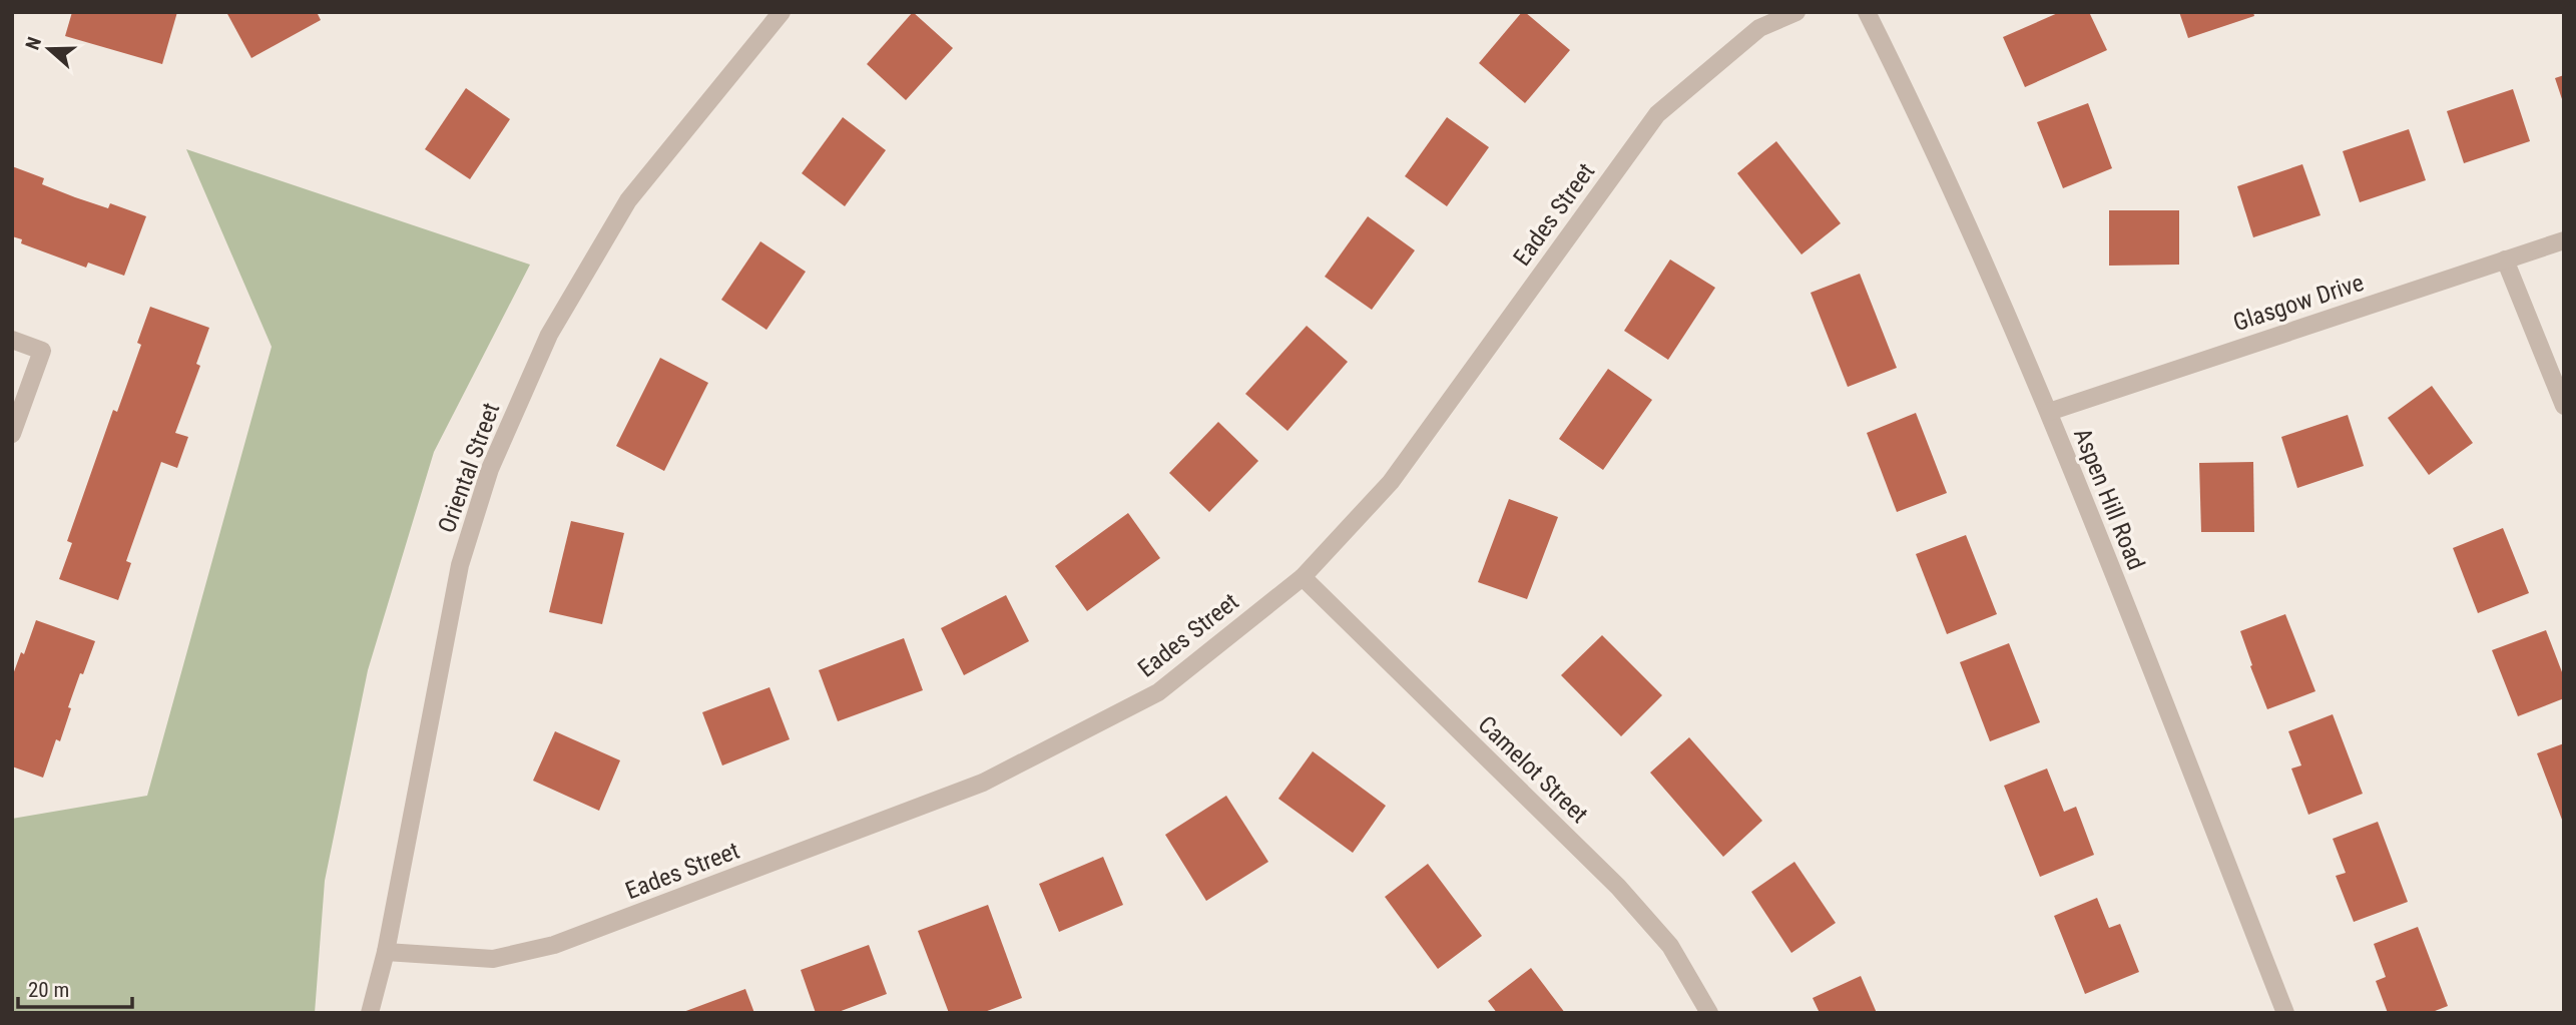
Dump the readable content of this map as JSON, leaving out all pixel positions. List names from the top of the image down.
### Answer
{
  "streets": {
    "street": [
      "Eades Street",
      "Glasgow Drive",
      "Oriental Street",
      "Aspen Hill Road",
      "Camelot Street"
    ]
  },
  "crossings": [
    ["Eades Street", "Oriental Street"],
    ["Eades Street", "Camelot Street"],
    ["Glasgow Drive", "Aspen Hill Road"]
  ],
  "scale_bar": "20 m",
  "north": "left"
}
